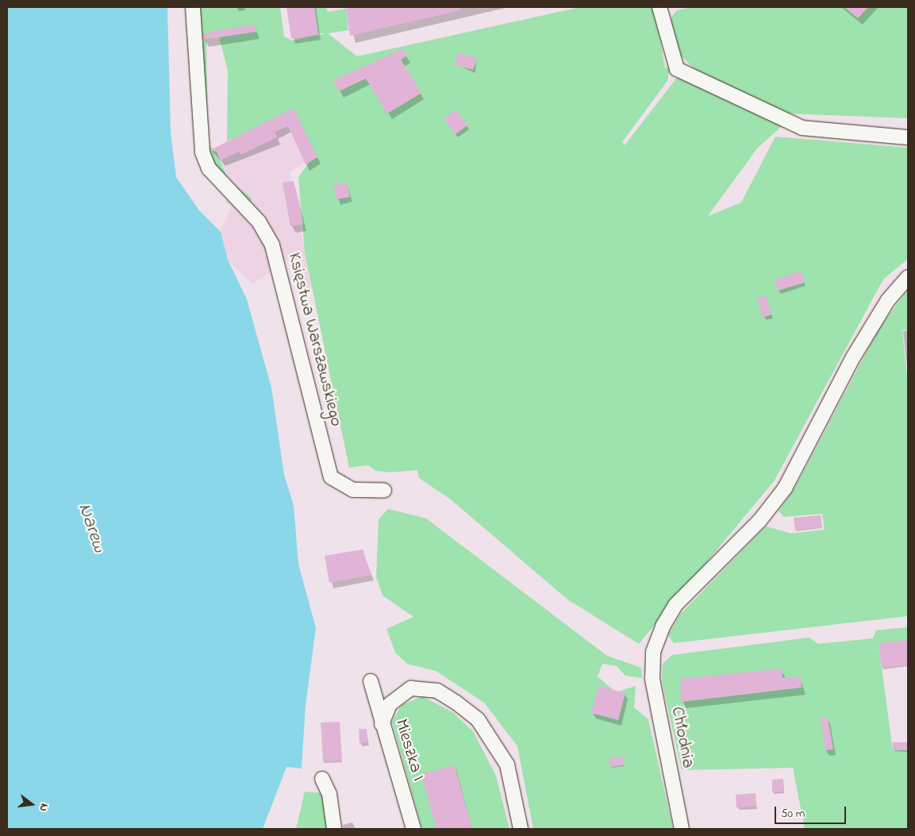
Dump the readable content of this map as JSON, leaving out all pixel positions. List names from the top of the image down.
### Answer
{
  "streets": {
    "street": ["Księstwa Warszawskiego", "Chłodnia", "Mieszka I"]
  },
  "water": ["Narew"],
  "scale_bar": "50 m",
  "north": "right"
}
